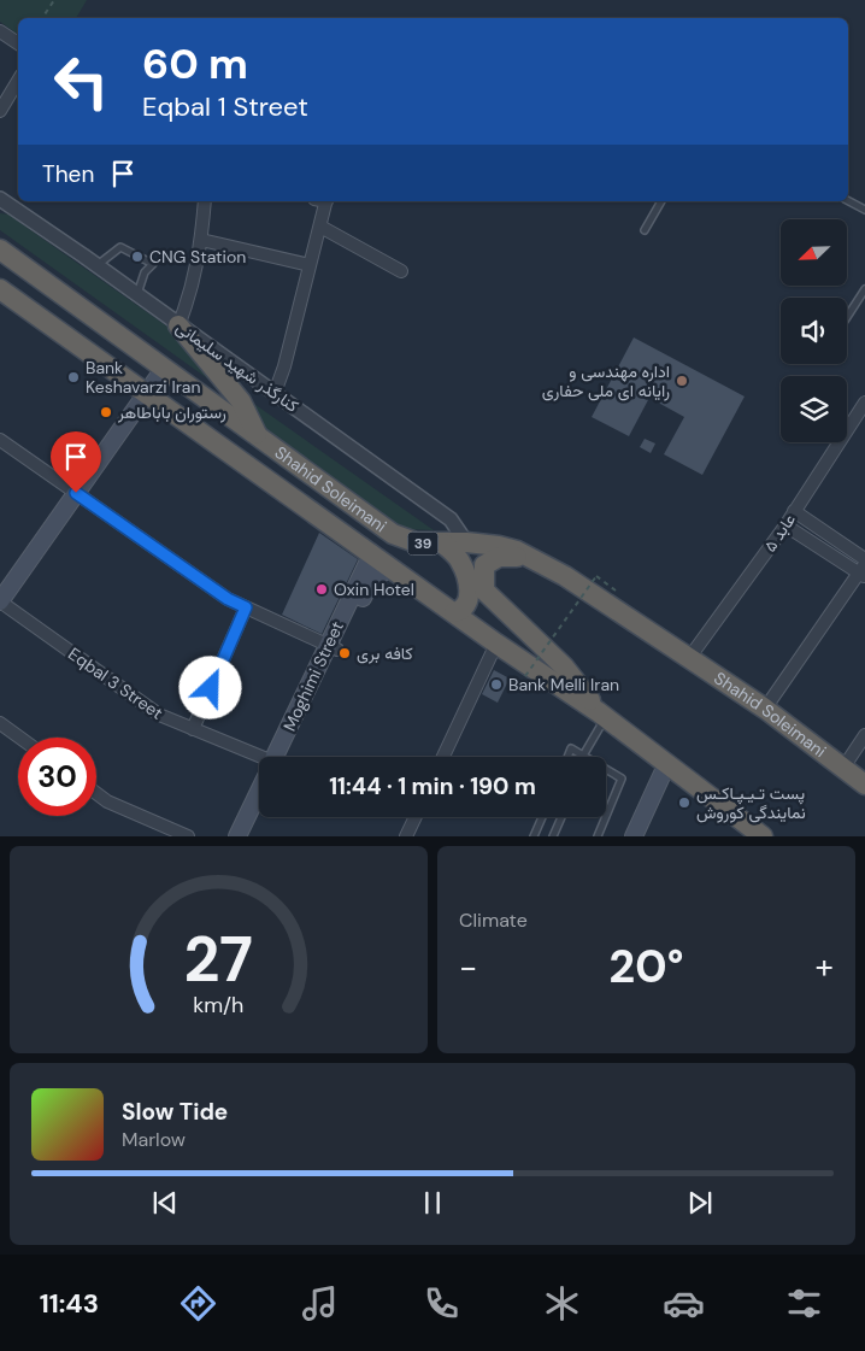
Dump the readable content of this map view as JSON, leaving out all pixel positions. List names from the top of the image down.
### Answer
{
  "streets": {
    "highway": ["Shahid Soleimani", "39"],
    "main road": ["Moghimi Street"],
    "street": ["کنارگذر شهید سلیمانی", "عابد ۵", "Eqbal 3 Street"]
  },
  "crossings": [
    ["کنارگذر شهید سلیمانی", "Shahid Soleimani"],
    ["Shahid Soleimani", "عابد ۵"],
    ["Shahid Soleimani", "Moghimi Street"]
  ],
  "places": [
    "CNG Station",
    "Bank Keshavarzi Iran",
    "اداره مهندسی و رایانه ای ملی حفاری",
    "رستوران باباطاهر",
    "Oxin Hotel",
    "کافه بری",
    "Bank Melli Iran",
    "پست تـیـپـاکـس نمایندگی کوروش"
  ],
  "north": "bottom left",
  "page": {
    "turn": ["60 m", "Eqbal 1 Street"],
    "then": "Then",
    "limit": "30",
    "trip": "11:44 · 1 min · 190 m",
    "tile": "Climate",
    "heat": ["−", "20°", "+"],
    "song": ["Slow Tide", "Marlow"],
    "tabs": "11:43",
    "gauge": ["27", "km/h"]
  }
}
